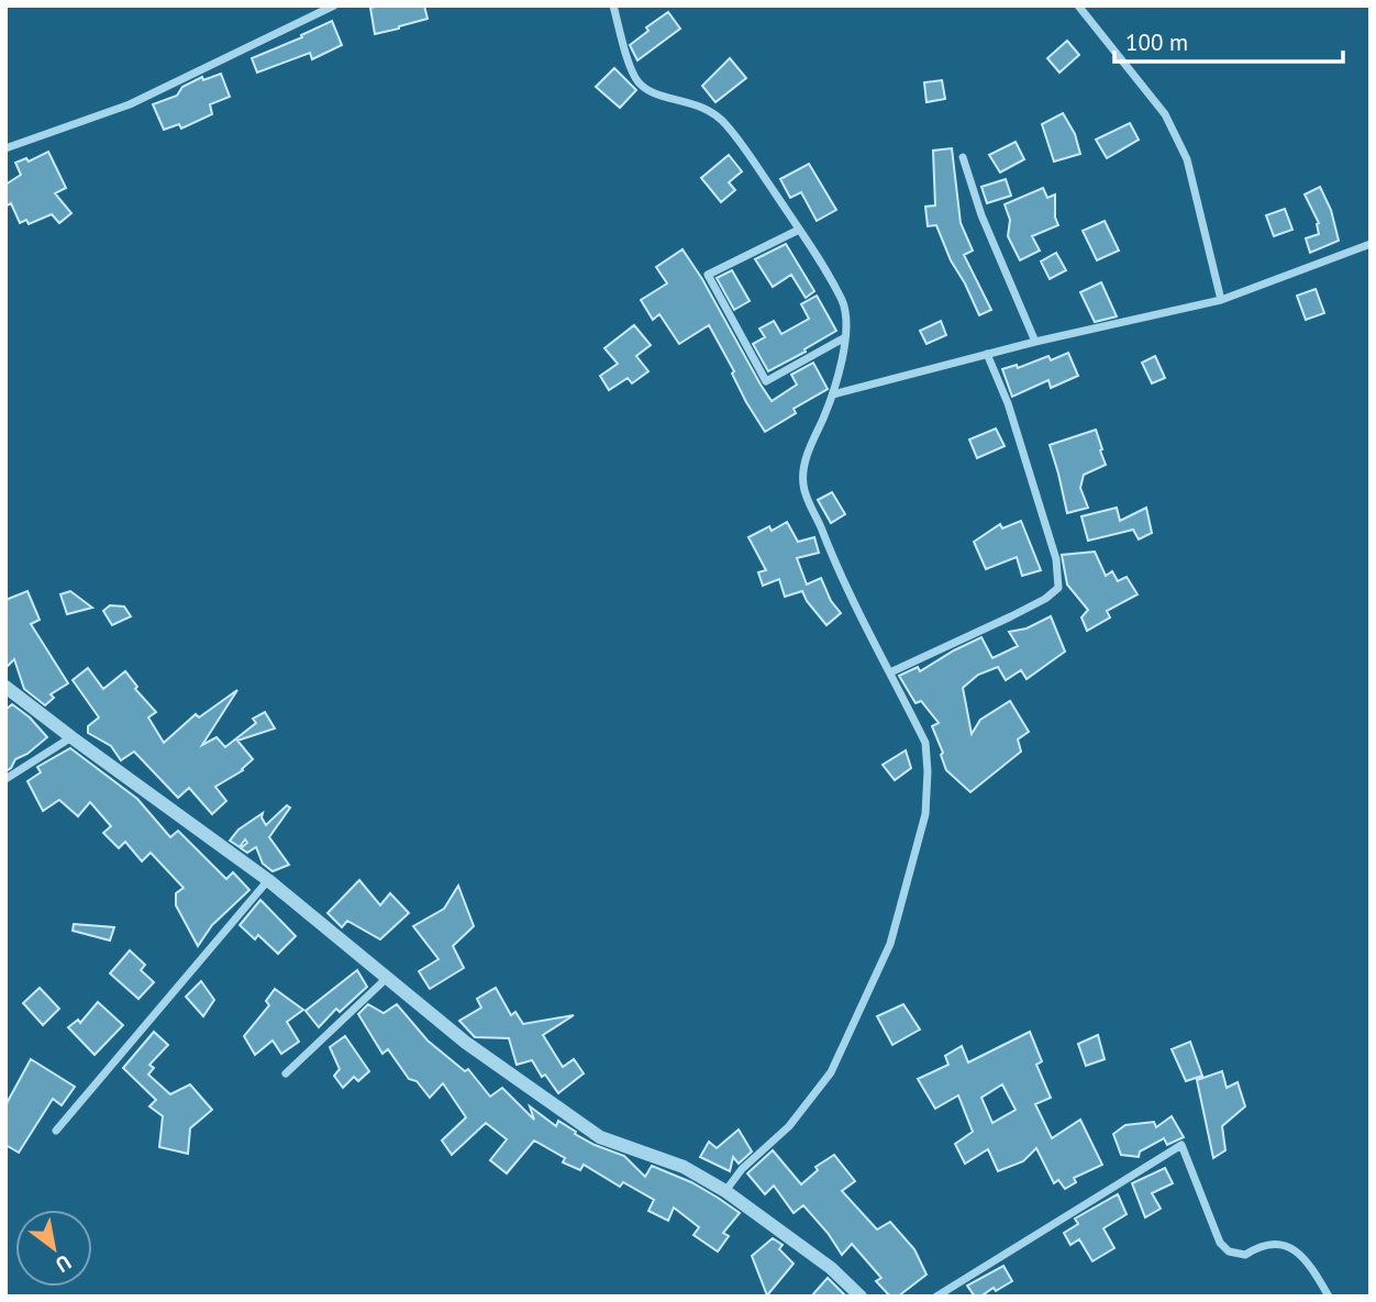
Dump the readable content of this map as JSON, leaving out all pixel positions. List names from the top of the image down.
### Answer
{
  "scale_bar": "100 m",
  "north": "bottom right"
}
